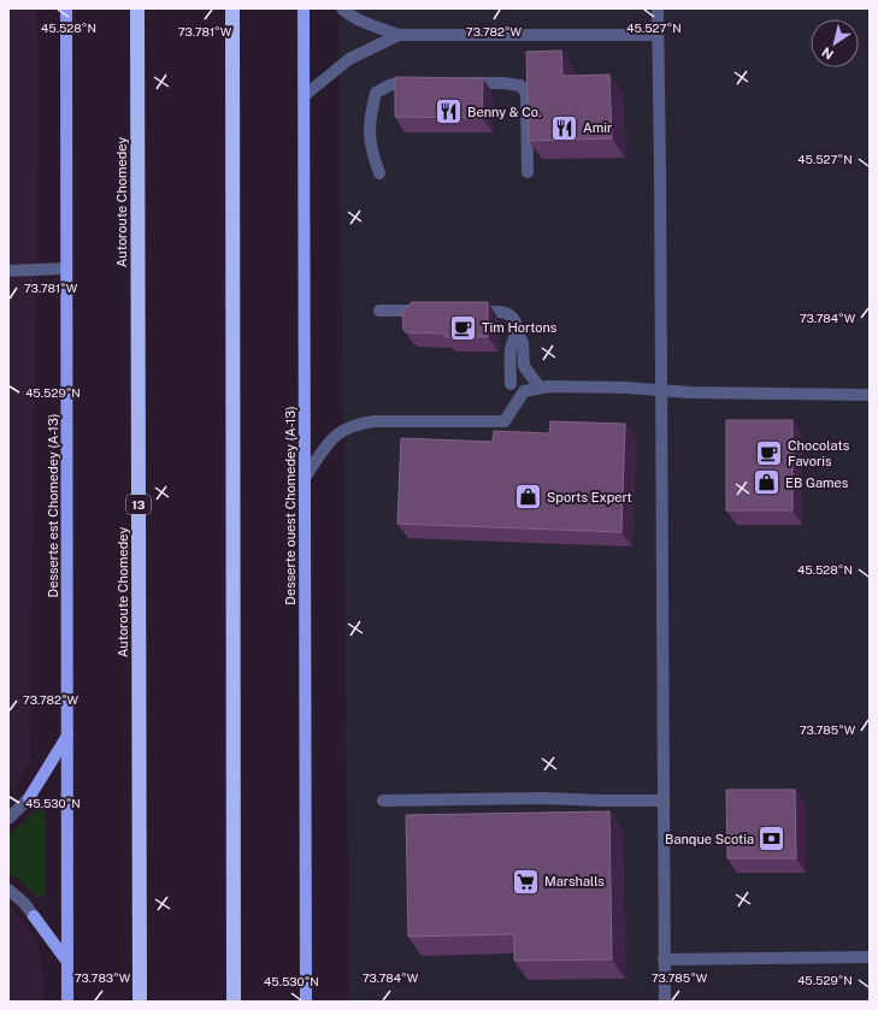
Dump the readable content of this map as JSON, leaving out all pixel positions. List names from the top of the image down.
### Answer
{
  "streets": {
    "highway": ["Autoroute Chomedey", "13"],
    "main road": ["Desserte est Chomedey (A-13)", "Desserte ouest Chomedey (A-13)"]
  },
  "places": {
    "restaurant": ["Benny & Co.", "Amir"],
    "cafe": ["Tim Hortons", "Chocolats Favoris"],
    "shop": ["EB Games", "Sports Expert"],
    "bank": ["Banque Scotia"],
    "supermarket": ["Marshalls"]
  },
  "north": "bottom left",
  "coordinates": [
    "45.528°N",
    "45.527°N",
    "73.781°W",
    "73.782°W",
    "73.784°W",
    "45.529°N",
    "73.785°W",
    "45.530°N",
    "73.783°W"
  ]
}
